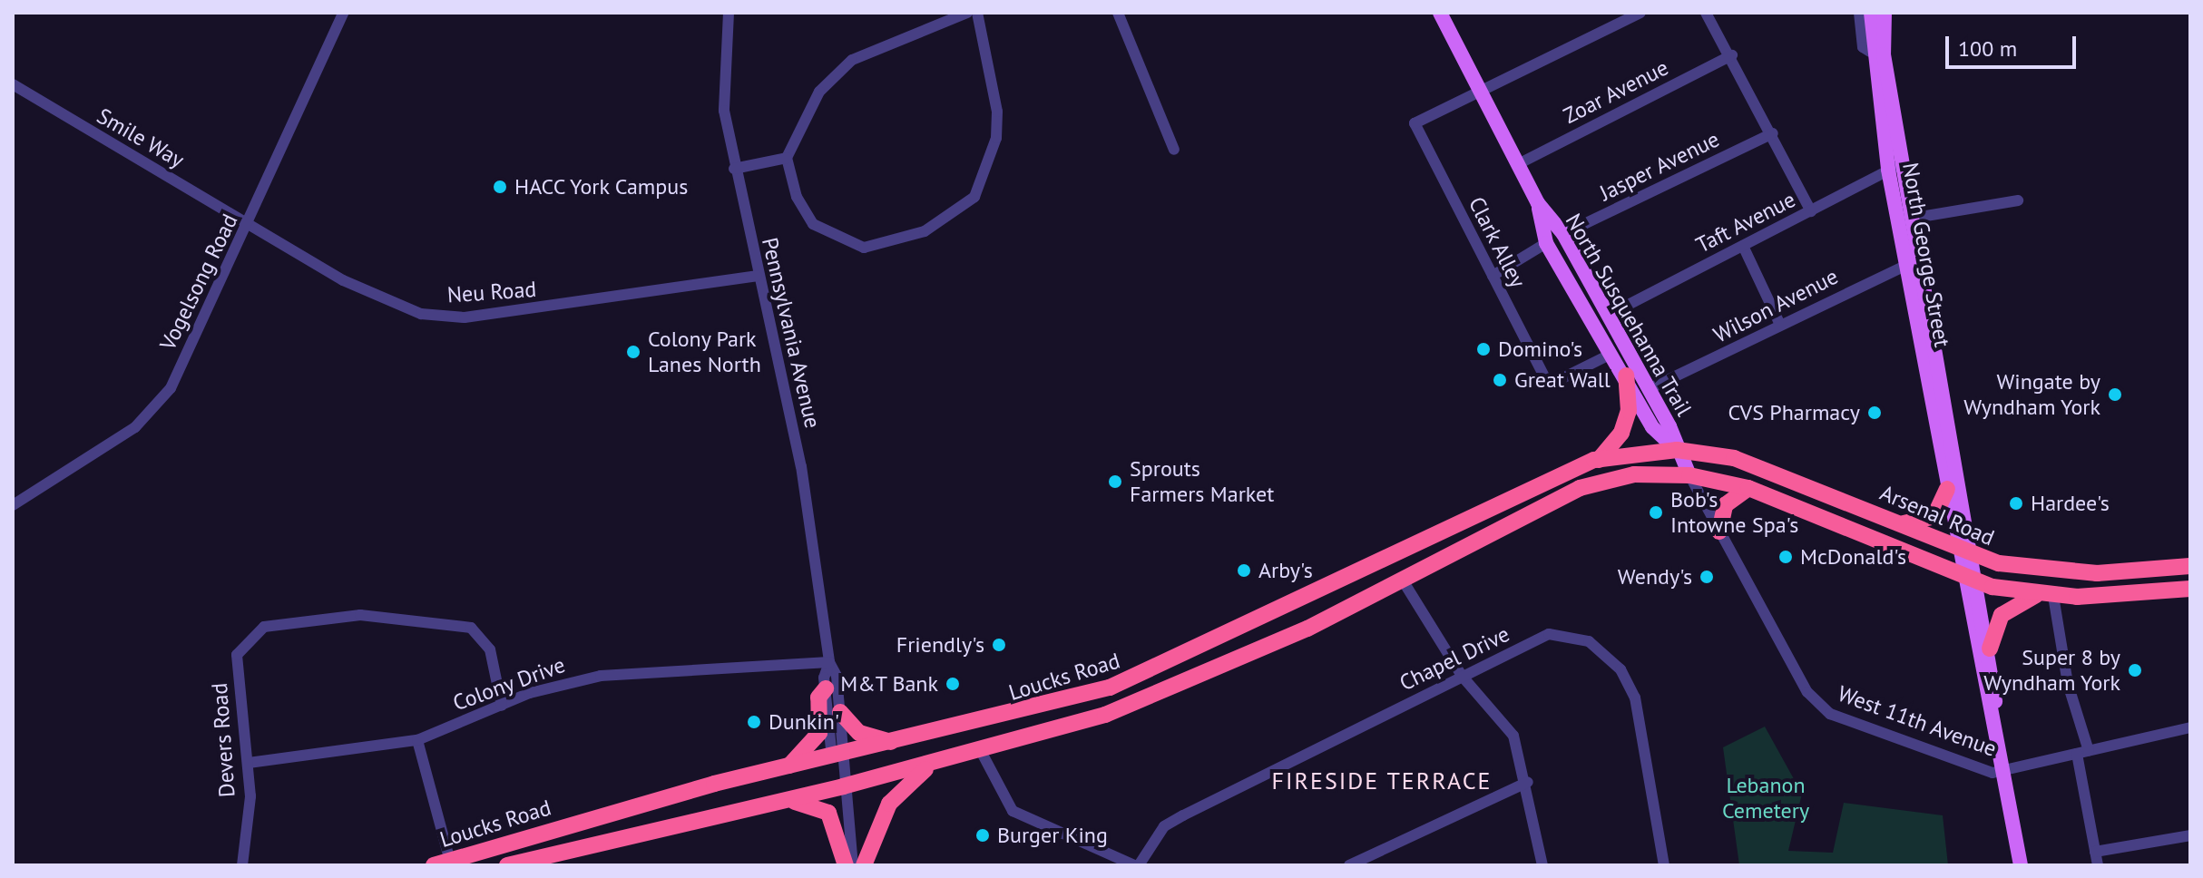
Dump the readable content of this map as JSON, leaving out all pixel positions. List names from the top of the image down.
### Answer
{
  "streets": {
    "highway": ["Arsenal Road", "Loucks Road"],
    "main road": ["North George Street", "North Susquehanna Trail"],
    "street": [
      "Zoar Avenue",
      "Smile Way",
      "Jasper Avenue",
      "Taft Avenue",
      "Clark Alley",
      "Vogelsong Road",
      "Neu Road",
      "Wilson Avenue",
      "Pennsylvania Avenue",
      "Chapel Drive",
      "Colony Drive",
      "West 11th Avenue",
      "Devers Road"
    ]
  },
  "crossings": [
    ["Zoar Avenue", "North Susquehanna Trail"],
    ["Smile Way", "Vogelsong Road"],
    ["Smile Way", "Neu Road"],
    ["Jasper Avenue", "North Susquehanna Trail"],
    ["Taft Avenue", "North George Street"],
    ["Taft Avenue", "North Susquehanna Trail"],
    ["Clark Alley", "North Susquehanna Trail"],
    ["North George Street", "Wilson Avenue"],
    ["North George Street", "Arsenal Road"],
    ["North George Street", "West 11th Avenue"],
    ["Vogelsong Road", "Neu Road"],
    ["Neu Road", "Pennsylvania Avenue"],
    ["Wilson Avenue", "North Susquehanna Trail"],
    ["North Susquehanna Trail", "Arsenal Road"],
    ["North Susquehanna Trail", "Loucks Road"],
    ["North Susquehanna Trail", "West 11th Avenue"],
    ["Pennsylvania Avenue", "Loucks Road"],
    ["Pennsylvania Avenue", "Colony Drive"],
    ["Arsenal Road", "Loucks Road"],
    ["Loucks Road", "West 11th Avenue"],
    ["Colony Drive", "Devers Road"]
  ],
  "districts": ["FIRESIDE TERRACE"],
  "parks": ["Lebanon Cemetery"],
  "places": [
    "HACC York Campus",
    "Domino's",
    "Colony Park Lanes North",
    "Great Wall",
    "Wingate by Wyndham York",
    "CVS Pharmacy",
    "Sprouts Farmers Market",
    "Hardee's",
    "Bob's Intowne Spa's",
    "McDonald's",
    "Arby's",
    "Wendy's",
    "Friendly's",
    "Super 8 by Wyndham York",
    "M&T Bank",
    "Dunkin'",
    "Burger King"
  ],
  "scale_bar": "100 m"
}
